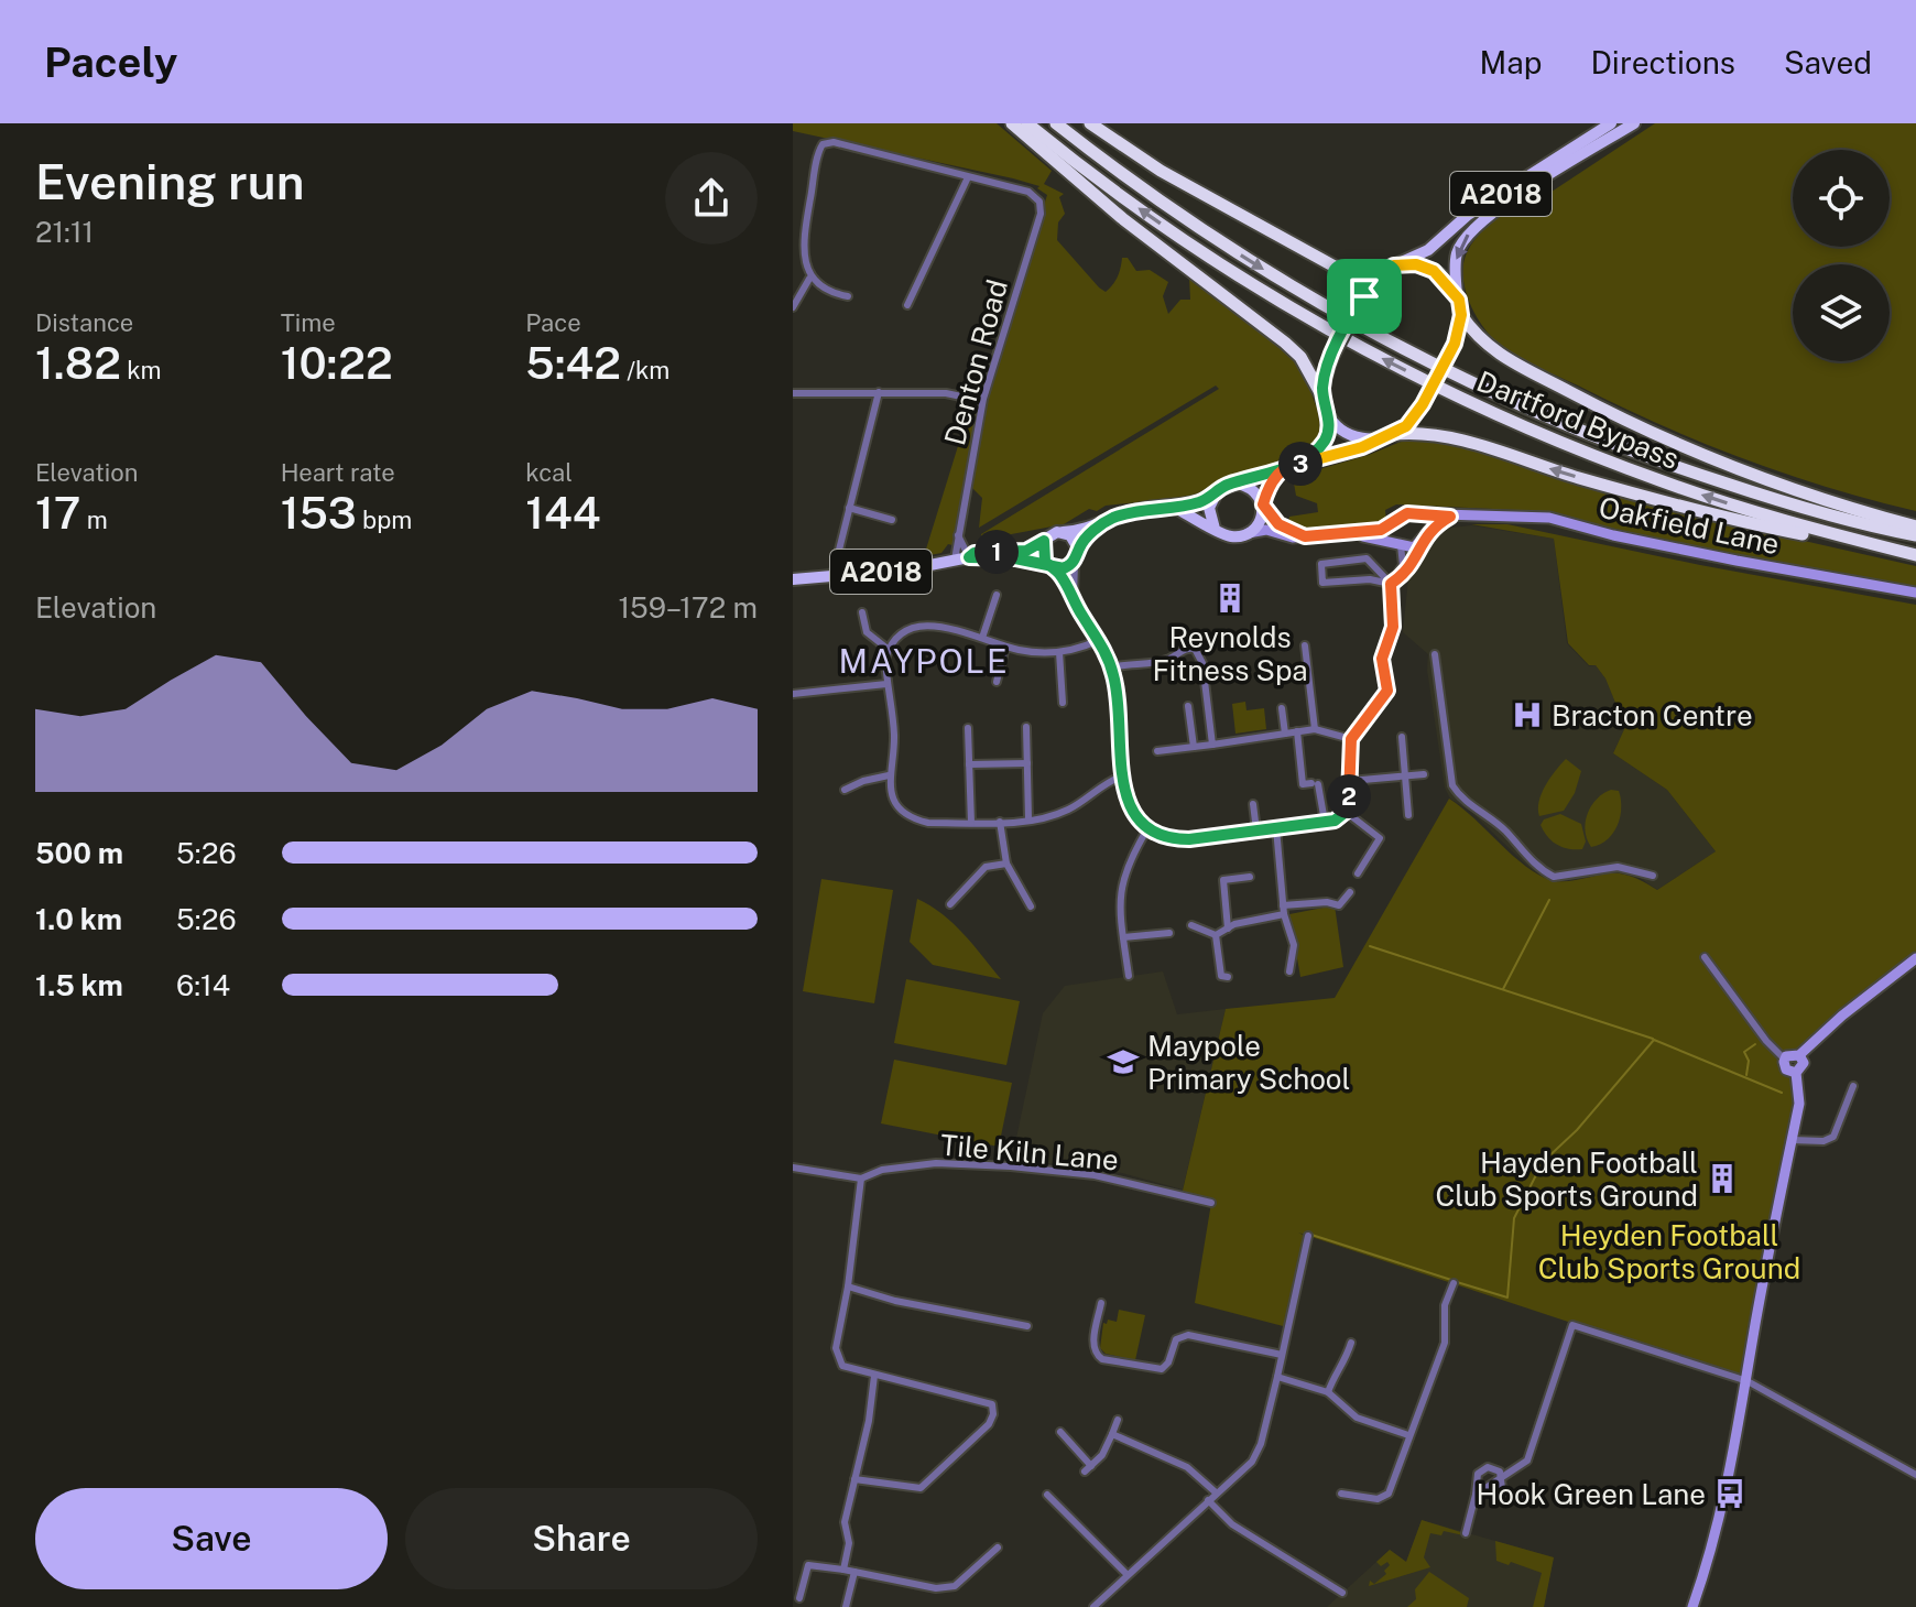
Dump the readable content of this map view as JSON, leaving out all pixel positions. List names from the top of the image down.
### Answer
{
  "streets": {
    "highway": ["Dartford Bypass"],
    "main road": ["A2018"],
    "street": ["Denton Road", "Oakfield Lane", "Tile Kiln Lane"]
  },
  "crossings": [
    ["A2018", "Denton Road"]
  ],
  "districts": ["MAYPOLE"],
  "parks": ["Heyden Football Club Sports Ground"],
  "places": {
    "building": ["Reynolds Fitness Spa", "Hayden Football Club Sports Ground"],
    "hospital": ["Bracton Centre"],
    "school or university": ["Maypole Primary School"],
    "bus stop": ["Hook Green Lane"]
  },
  "page": {
    "header": "Pacely",
    "nav": ["Map", "Directions", "Saved"],
    "heading": ["Evening run", "21:11"],
    "stats": [
      ["Distance", "1.82 km"],
      ["Time", "10:22"],
      ["Pace", "5:42 /km"],
      ["Elevation", "17 m"],
      ["Heart rate", "153 bpm"],
      ["kcal", "144"]
    ],
    "pins": ["3", "1", "2"],
    "chart": ["Elevation", "159–172 m"],
    "list": [
      {
        "name": "500 m",
        "note": "5:26"
      },
      {
        "name": "1.0 km",
        "note": "5:26"
      },
      {
        "name": "1.5 km",
        "note": "6:14"
      }
    ],
    "buttons": ["Save", "Share"]
  }
}
